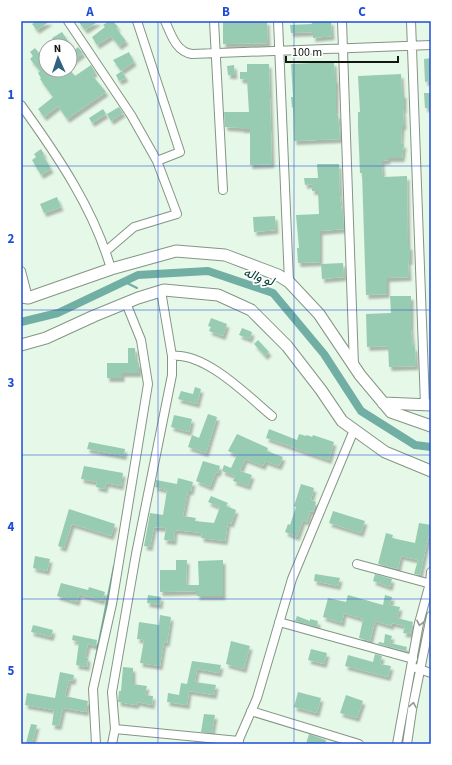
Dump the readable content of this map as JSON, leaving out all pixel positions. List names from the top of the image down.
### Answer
{
  "water": ["لو واله"],
  "scale_bar": "100 m",
  "north": "top",
  "grid": {
    "columns": ["A", "B", "C"],
    "rows": [
      "1",
      "2",
      "3",
      "4",
      "5"
    ]
  }
}
